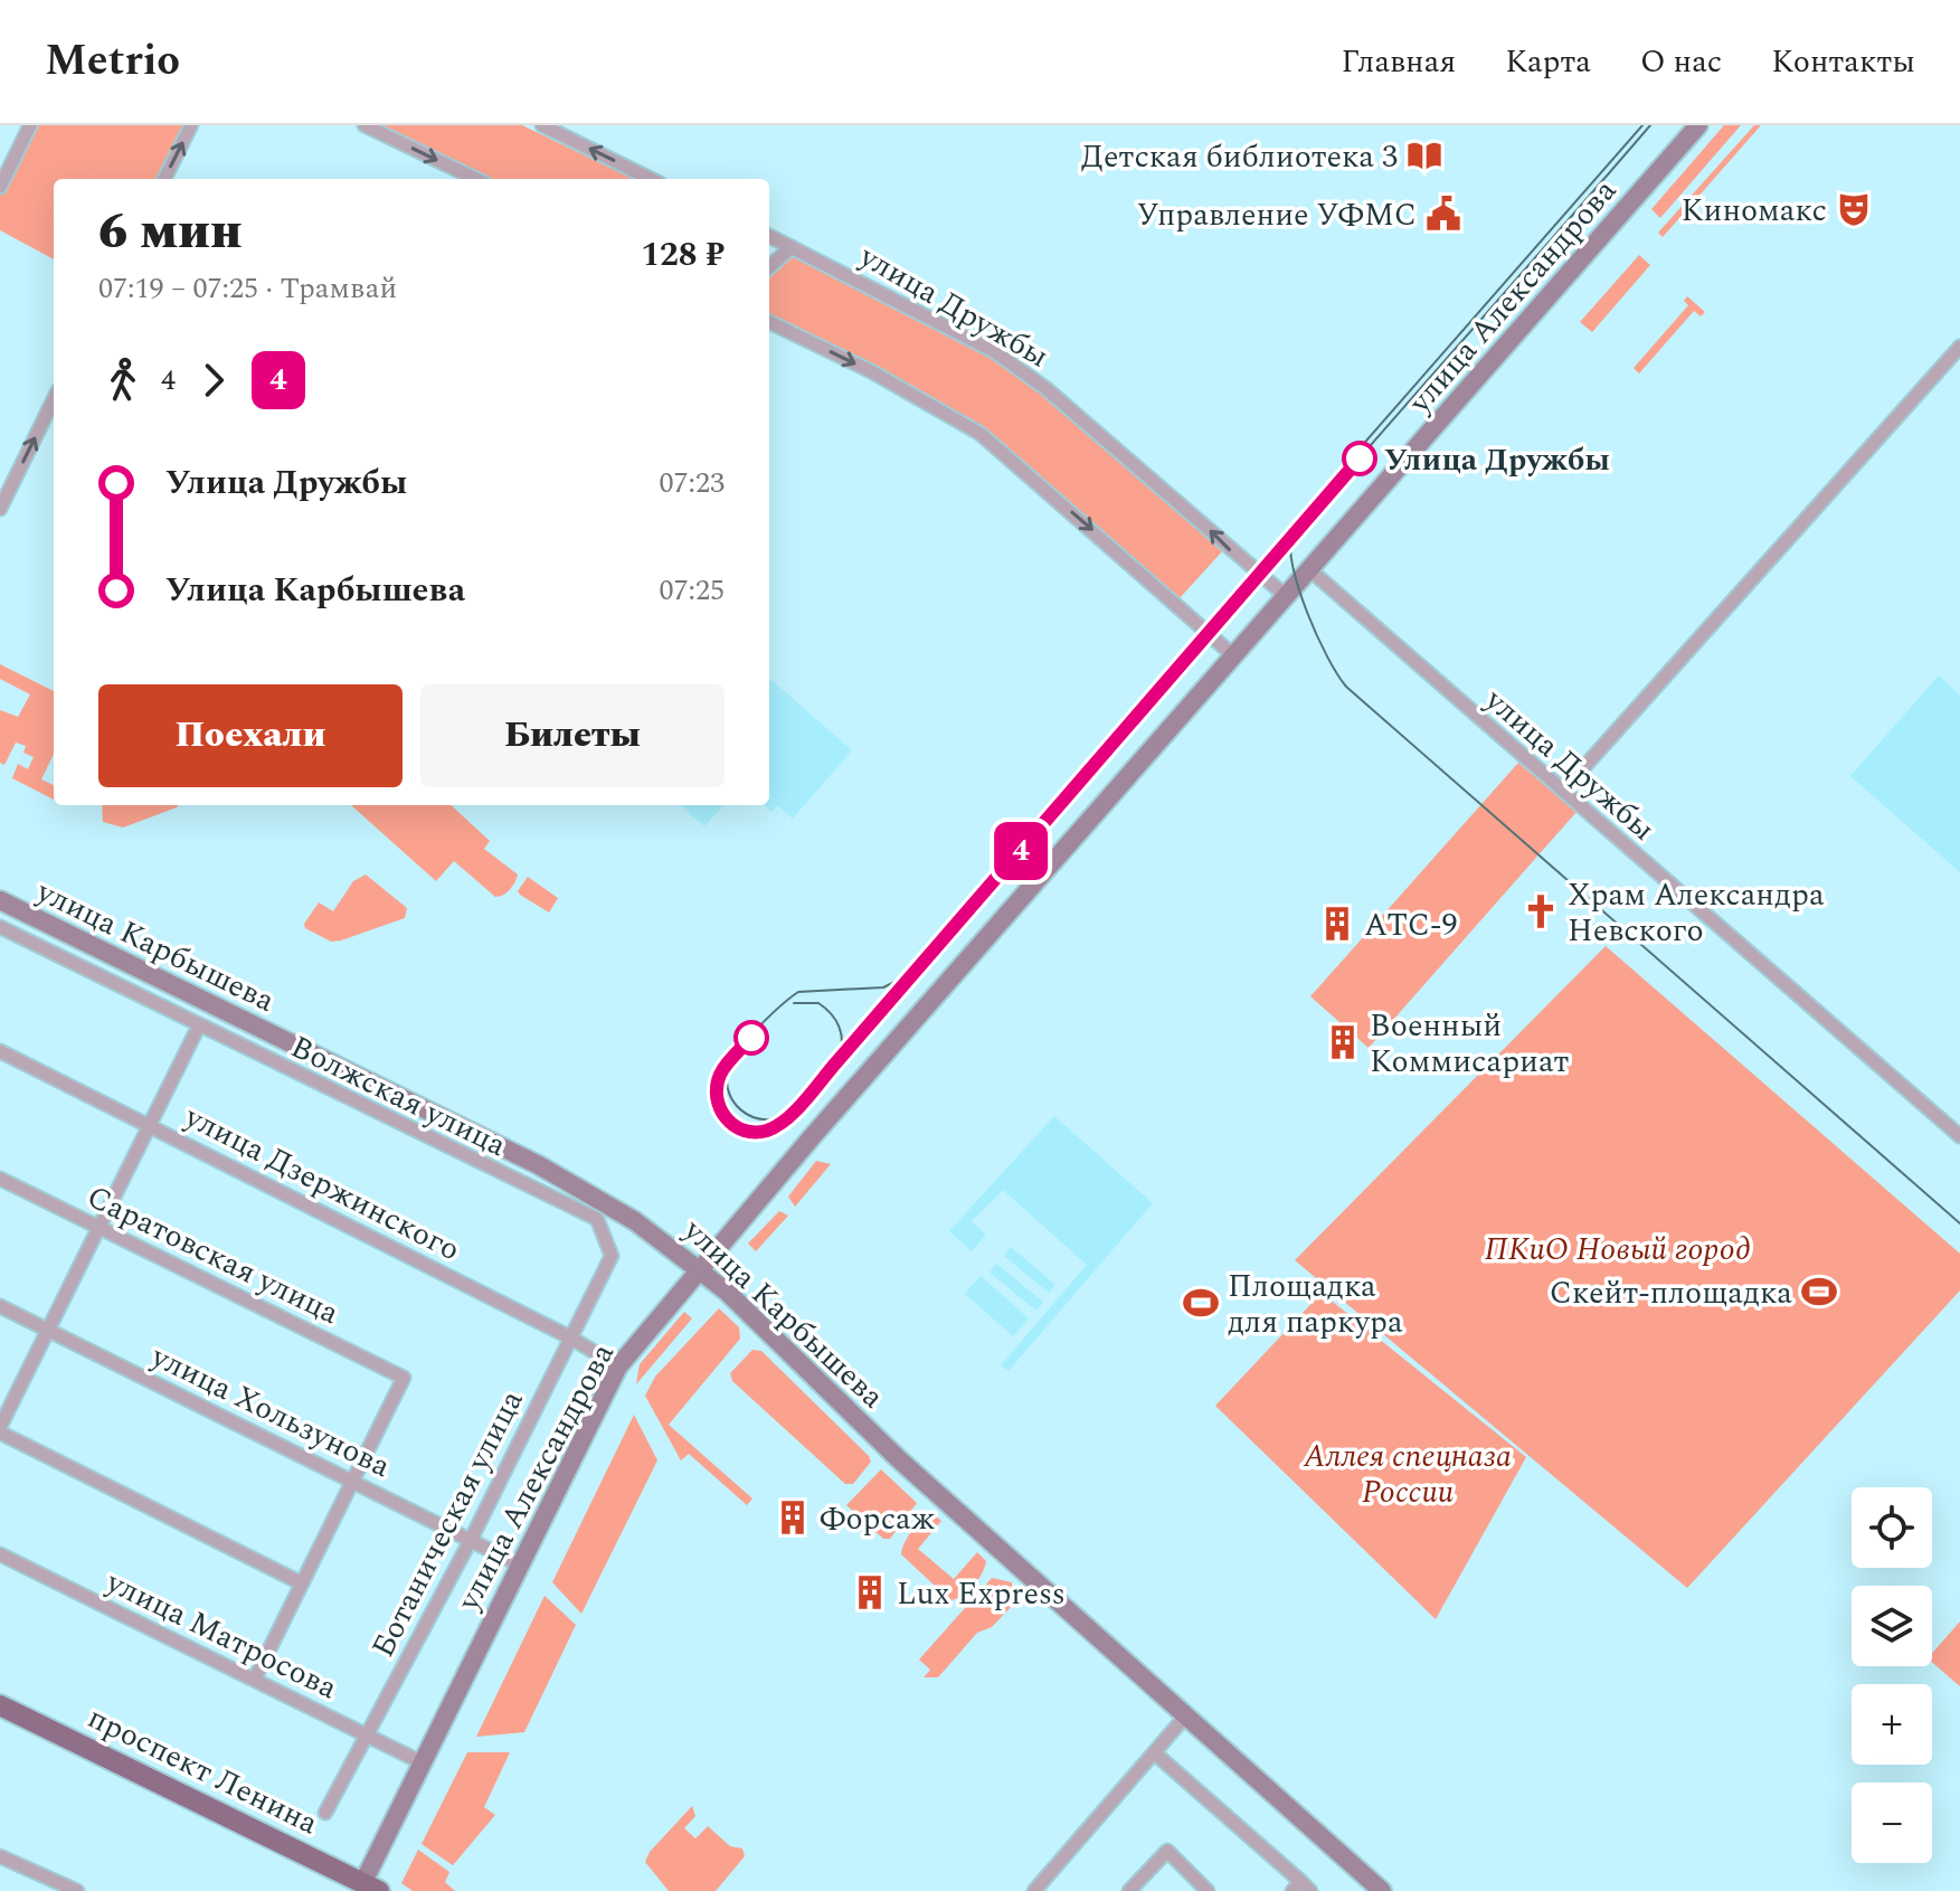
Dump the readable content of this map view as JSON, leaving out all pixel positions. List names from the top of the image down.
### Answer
{
  "streets": {
    "main road": ["улица Александрова", "улица Карбышева", "проспект Ленина"],
    "street": [
      "улица Дружбы",
      "Волжская улица",
      "улица Дзержинского",
      "Саратовская улица",
      "улица Хользунова",
      "Ботаническая улица",
      "улица Матросова"
    ]
  },
  "crossings": [
    ["улица Александрова", "улица Дружбы"],
    ["улица Александрова", "улица Карбышева"],
    ["улица Александрова", "улица Дзержинского"],
    ["улица Александрова", "улица Хользунова"],
    ["улица Александрова", "улица Матросова"],
    ["улица Александрова", "проспект Ленина"],
    ["Волжская улица", "Ботаническая улица"],
    ["улица Дзержинского", "Ботаническая улица"],
    ["Саратовская улица", "улица Хользунова"],
    ["улица Хользунова", "Ботаническая улица"],
    ["Ботаническая улица", "улица Матросова"]
  ],
  "parks": ["ПКиО Новый город", "Аллея спецназа России"],
  "places": {
    "library": ["Детская библиотека 3"],
    "theatre": ["Киномакс"],
    "public building": ["Управление УФМС"],
    "other": ["Улица Дружбы"],
    "church": ["Храм Александра Невского"],
    "building": [
      "АТС-9",
      "Военный Коммисариат",
      "Форсаж",
      "Lux Express"
    ],
    "sports": ["Скейт-площадка", "Площадка для паркура"]
  },
  "lines": ["tram line 4"],
  "page": {
    "header": "Metrio",
    "nav": [
      "Главная",
      "Карта",
      "О нас",
      "Контакты"
    ],
    "on_map": "4",
    "heading": ["6 мин", "07:19 – 07:25 · Трамвай", "128 ₽"],
    "legs": ["4", "4"],
    "list": [
      {
        "name": "Улица Дружбы",
        "value": "07:23"
      },
      {
        "name": "Улица Карбышева",
        "value": "07:25"
      }
    ],
    "buttons": ["Поехали", "Билеты"],
    "map_buttons": ["+", "−"]
  }
}
